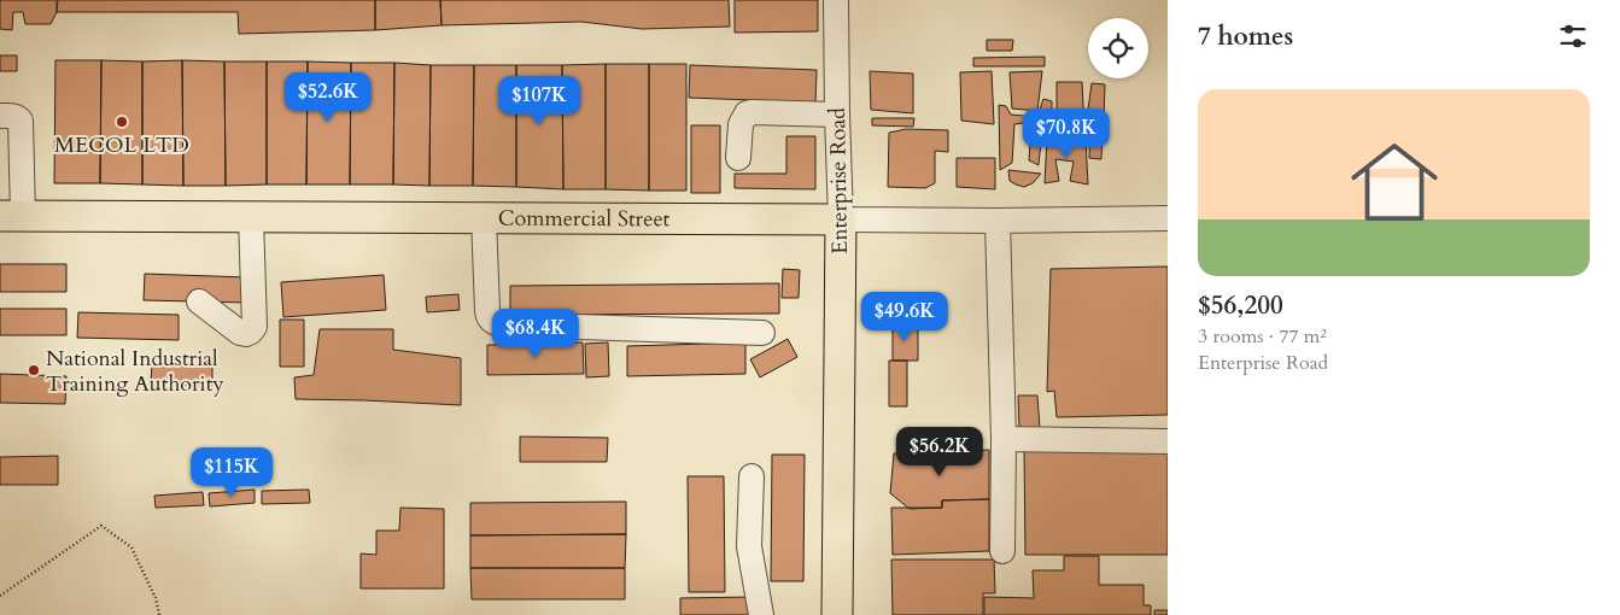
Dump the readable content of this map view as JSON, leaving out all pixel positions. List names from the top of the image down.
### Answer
{
  "streets": {
    "main road": ["Enterprise Road", "Commercial Street"]
  },
  "crossings": [
    ["Enterprise Road", "Commercial Street"]
  ],
  "places": ["MECOL LTD", "National Industrial Training Authority"],
  "page": {
    "heading": "7 homes",
    "price": [
      "$52.6K",
      "$107K",
      "$70.8K",
      "$49.6K",
      "$68.4K",
      "$56.2K",
      "$115K"
    ],
    "list": [
      {
        "name": "$56,200",
        "note": "3 rooms · 77 m² · Enterprise Road"
      }
    ]
  }
}
